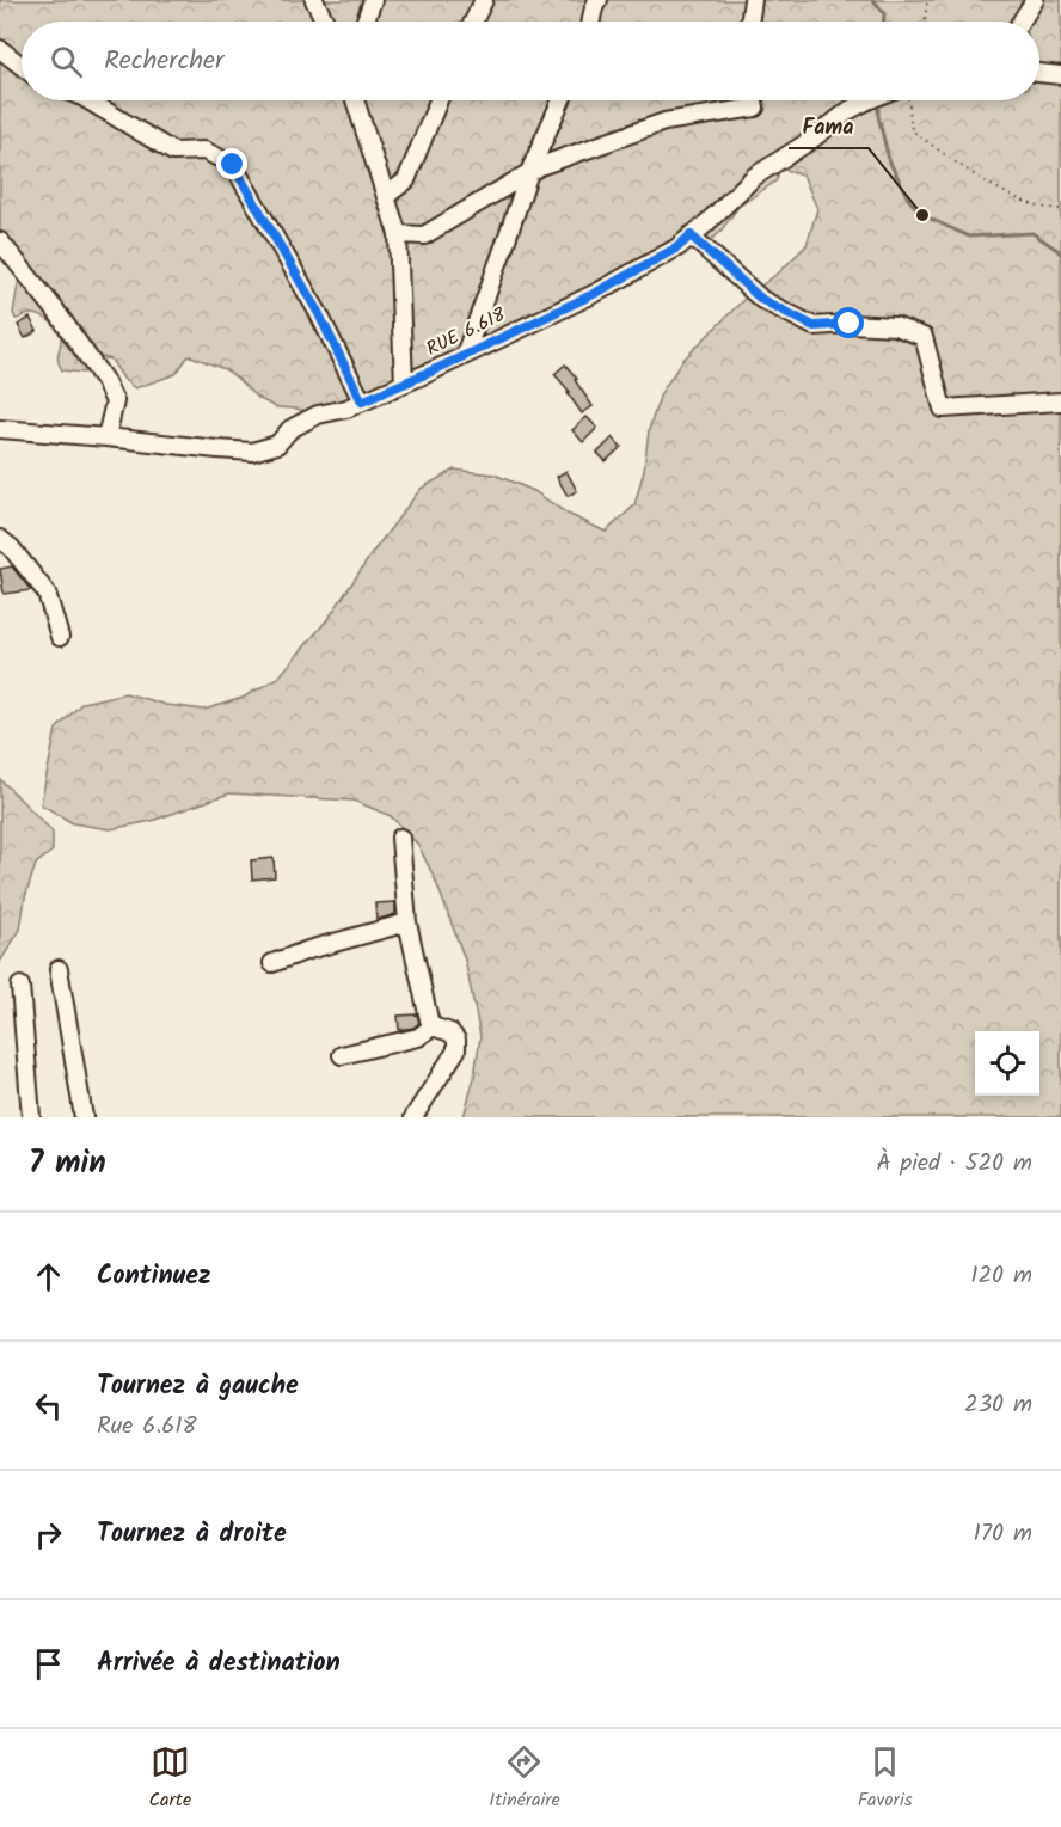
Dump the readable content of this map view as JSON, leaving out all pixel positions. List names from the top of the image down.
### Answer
{
  "streets": {
    "street": ["RUE 6.618"]
  },
  "places": ["Fama"],
  "page": {
    "search": "Rechercher",
    "heading": ["7 min", "À pied · 520 m"],
    "list": [
      ["Continuez", "120 m"],
      ["Tournez à gauche", "Rue 6.618", "230 m"],
      ["Tournez à droite", "170 m"],
      "Arrivée à destination"
    ],
    "nav": ["Carte", "Itinéraire", "Favoris"]
  }
}
